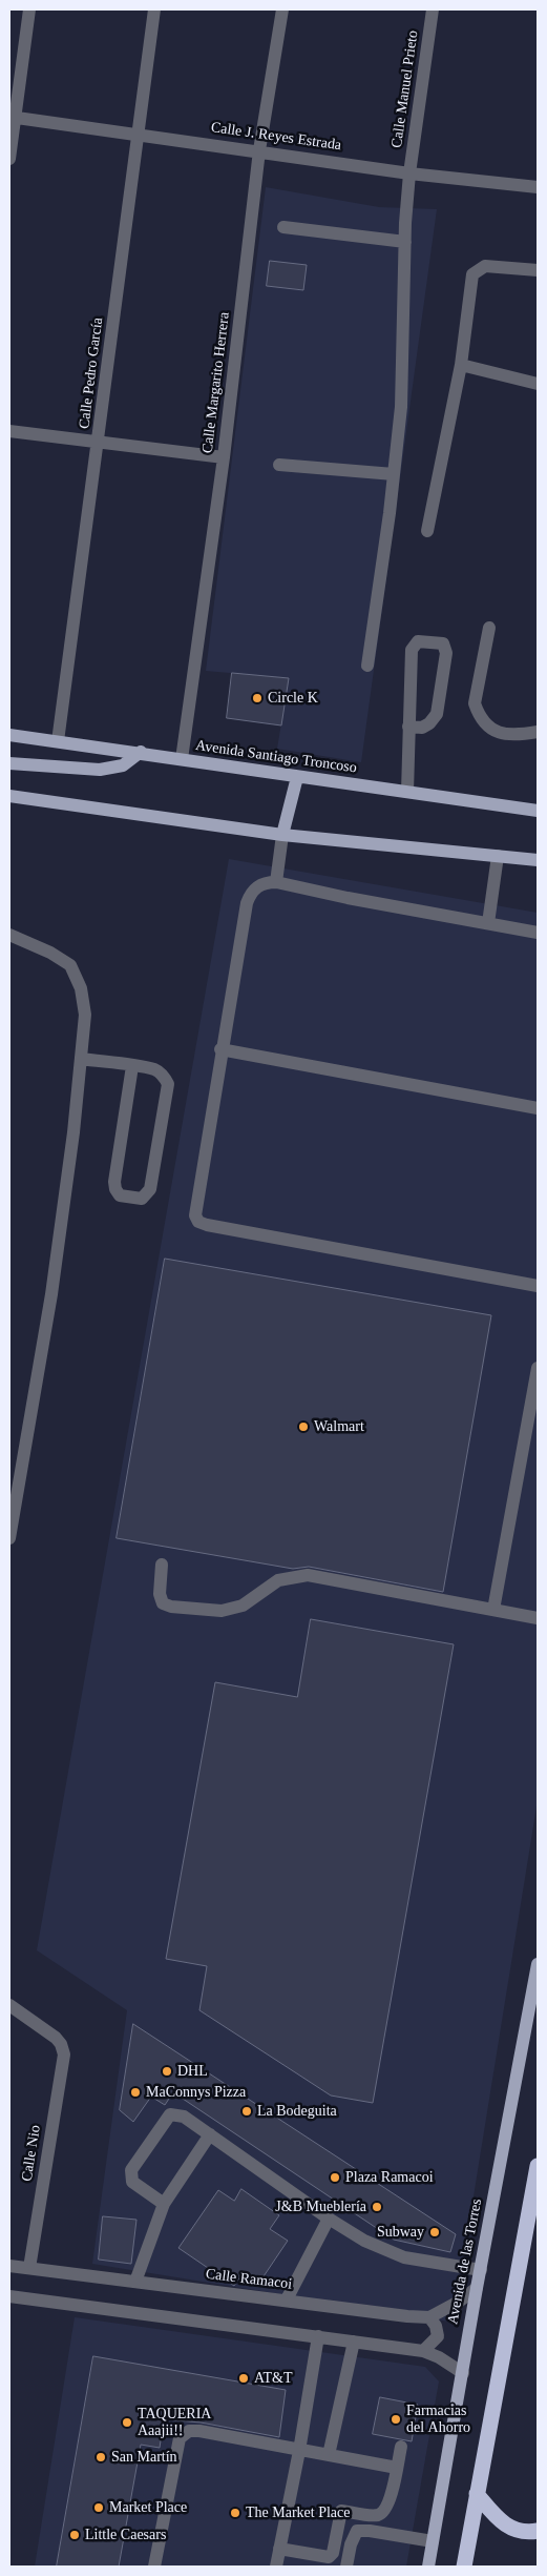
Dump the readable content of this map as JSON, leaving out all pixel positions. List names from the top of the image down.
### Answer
{
  "streets": {
    "main road": ["Avenida Santiago Troncoso", "Avenida de las Torres"],
    "street": [
      "Calle Manuel Prieto",
      "Calle J. Reyes Estrada",
      "Calle Pedro García",
      "Calle Margarito Herrera",
      "Calle Nio",
      "Calle Ramacoi"
    ]
  },
  "crossings": [
    ["Calle Manuel Prieto", "Calle J. Reyes Estrada"],
    ["Calle J. Reyes Estrada", "Calle Pedro García"],
    ["Calle J. Reyes Estrada", "Calle Margarito Herrera"],
    ["Calle Pedro García", "Avenida Santiago Troncoso"],
    ["Calle Margarito Herrera", "Avenida Santiago Troncoso"],
    ["Calle Nio", "Calle Ramacoi"]
  ],
  "places": [
    "Circle K",
    "Walmart",
    "DHL",
    "MaConnys Pizza",
    "La Bodeguita",
    "Plaza Ramacoi",
    "J&B Mueblería",
    "Subway",
    "AT&T",
    "Farmacias del Ahorro",
    "TAQUERIA Aaajii!!",
    "San Martín",
    "Market Place",
    "The Market Place",
    "Little Caesars"
  ]
}
